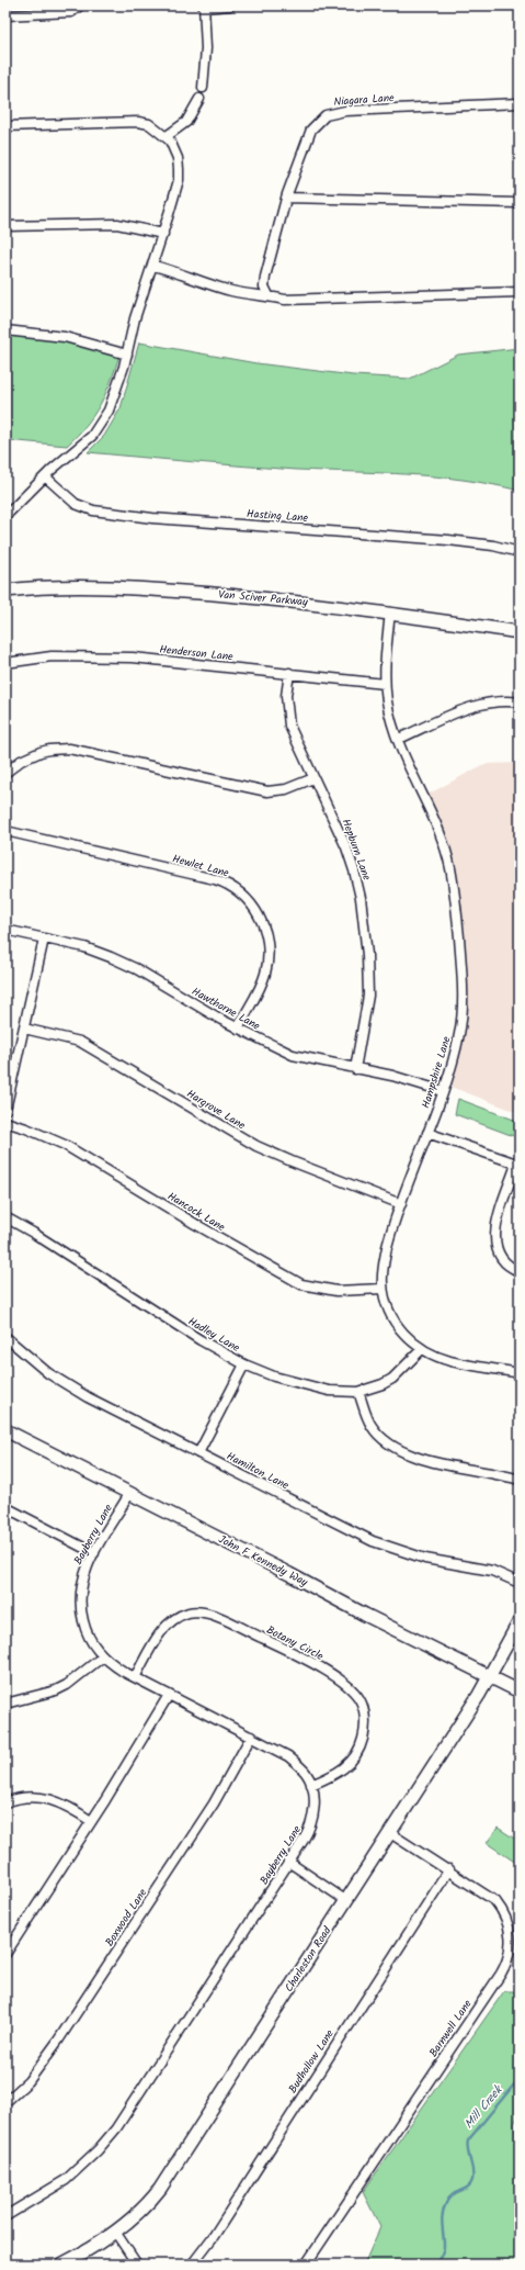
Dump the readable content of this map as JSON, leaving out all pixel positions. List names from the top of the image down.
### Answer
{
  "streets": {
    "street": [
      "Niagara Lane",
      "Hasting Lane",
      "Van Sciver Parkway",
      "Henderson Lane",
      "Hepburn Lane",
      "Hewlet Lane",
      "Hawthorne Lane",
      "Hampshire Lane",
      "Hargrove Lane",
      "Hancock Lane",
      "Hadley Lane",
      "Hamilton Lane",
      "Bayberry Lane",
      "John F Kennedy Way",
      "Botany Circle",
      "Boxwood Lane",
      "Charleston Road",
      "Barnwell Lane",
      "Budhollow Lane"
    ]
  },
  "crossings": [
    ["Van Sciver Parkway", "Hampshire Lane"],
    ["Henderson Lane", "Hepburn Lane"],
    ["Henderson Lane", "Hampshire Lane"],
    ["Hepburn Lane", "Hawthorne Lane"],
    ["Hewlet Lane", "Hawthorne Lane"],
    ["Hawthorne Lane", "Hampshire Lane"],
    ["Hampshire Lane", "Hargrove Lane"],
    ["Hampshire Lane", "Hancock Lane"],
    ["Hampshire Lane", "Hadley Lane"],
    ["Bayberry Lane", "John F Kennedy Way"],
    ["Bayberry Lane", "Botany Circle"],
    ["Bayberry Lane", "Boxwood Lane"],
    ["John F Kennedy Way", "Charleston Road"],
    ["Charleston Road", "Barnwell Lane"],
    ["Barnwell Lane", "Budhollow Lane"]
  ],
  "water": ["Mill Creek"]
}
